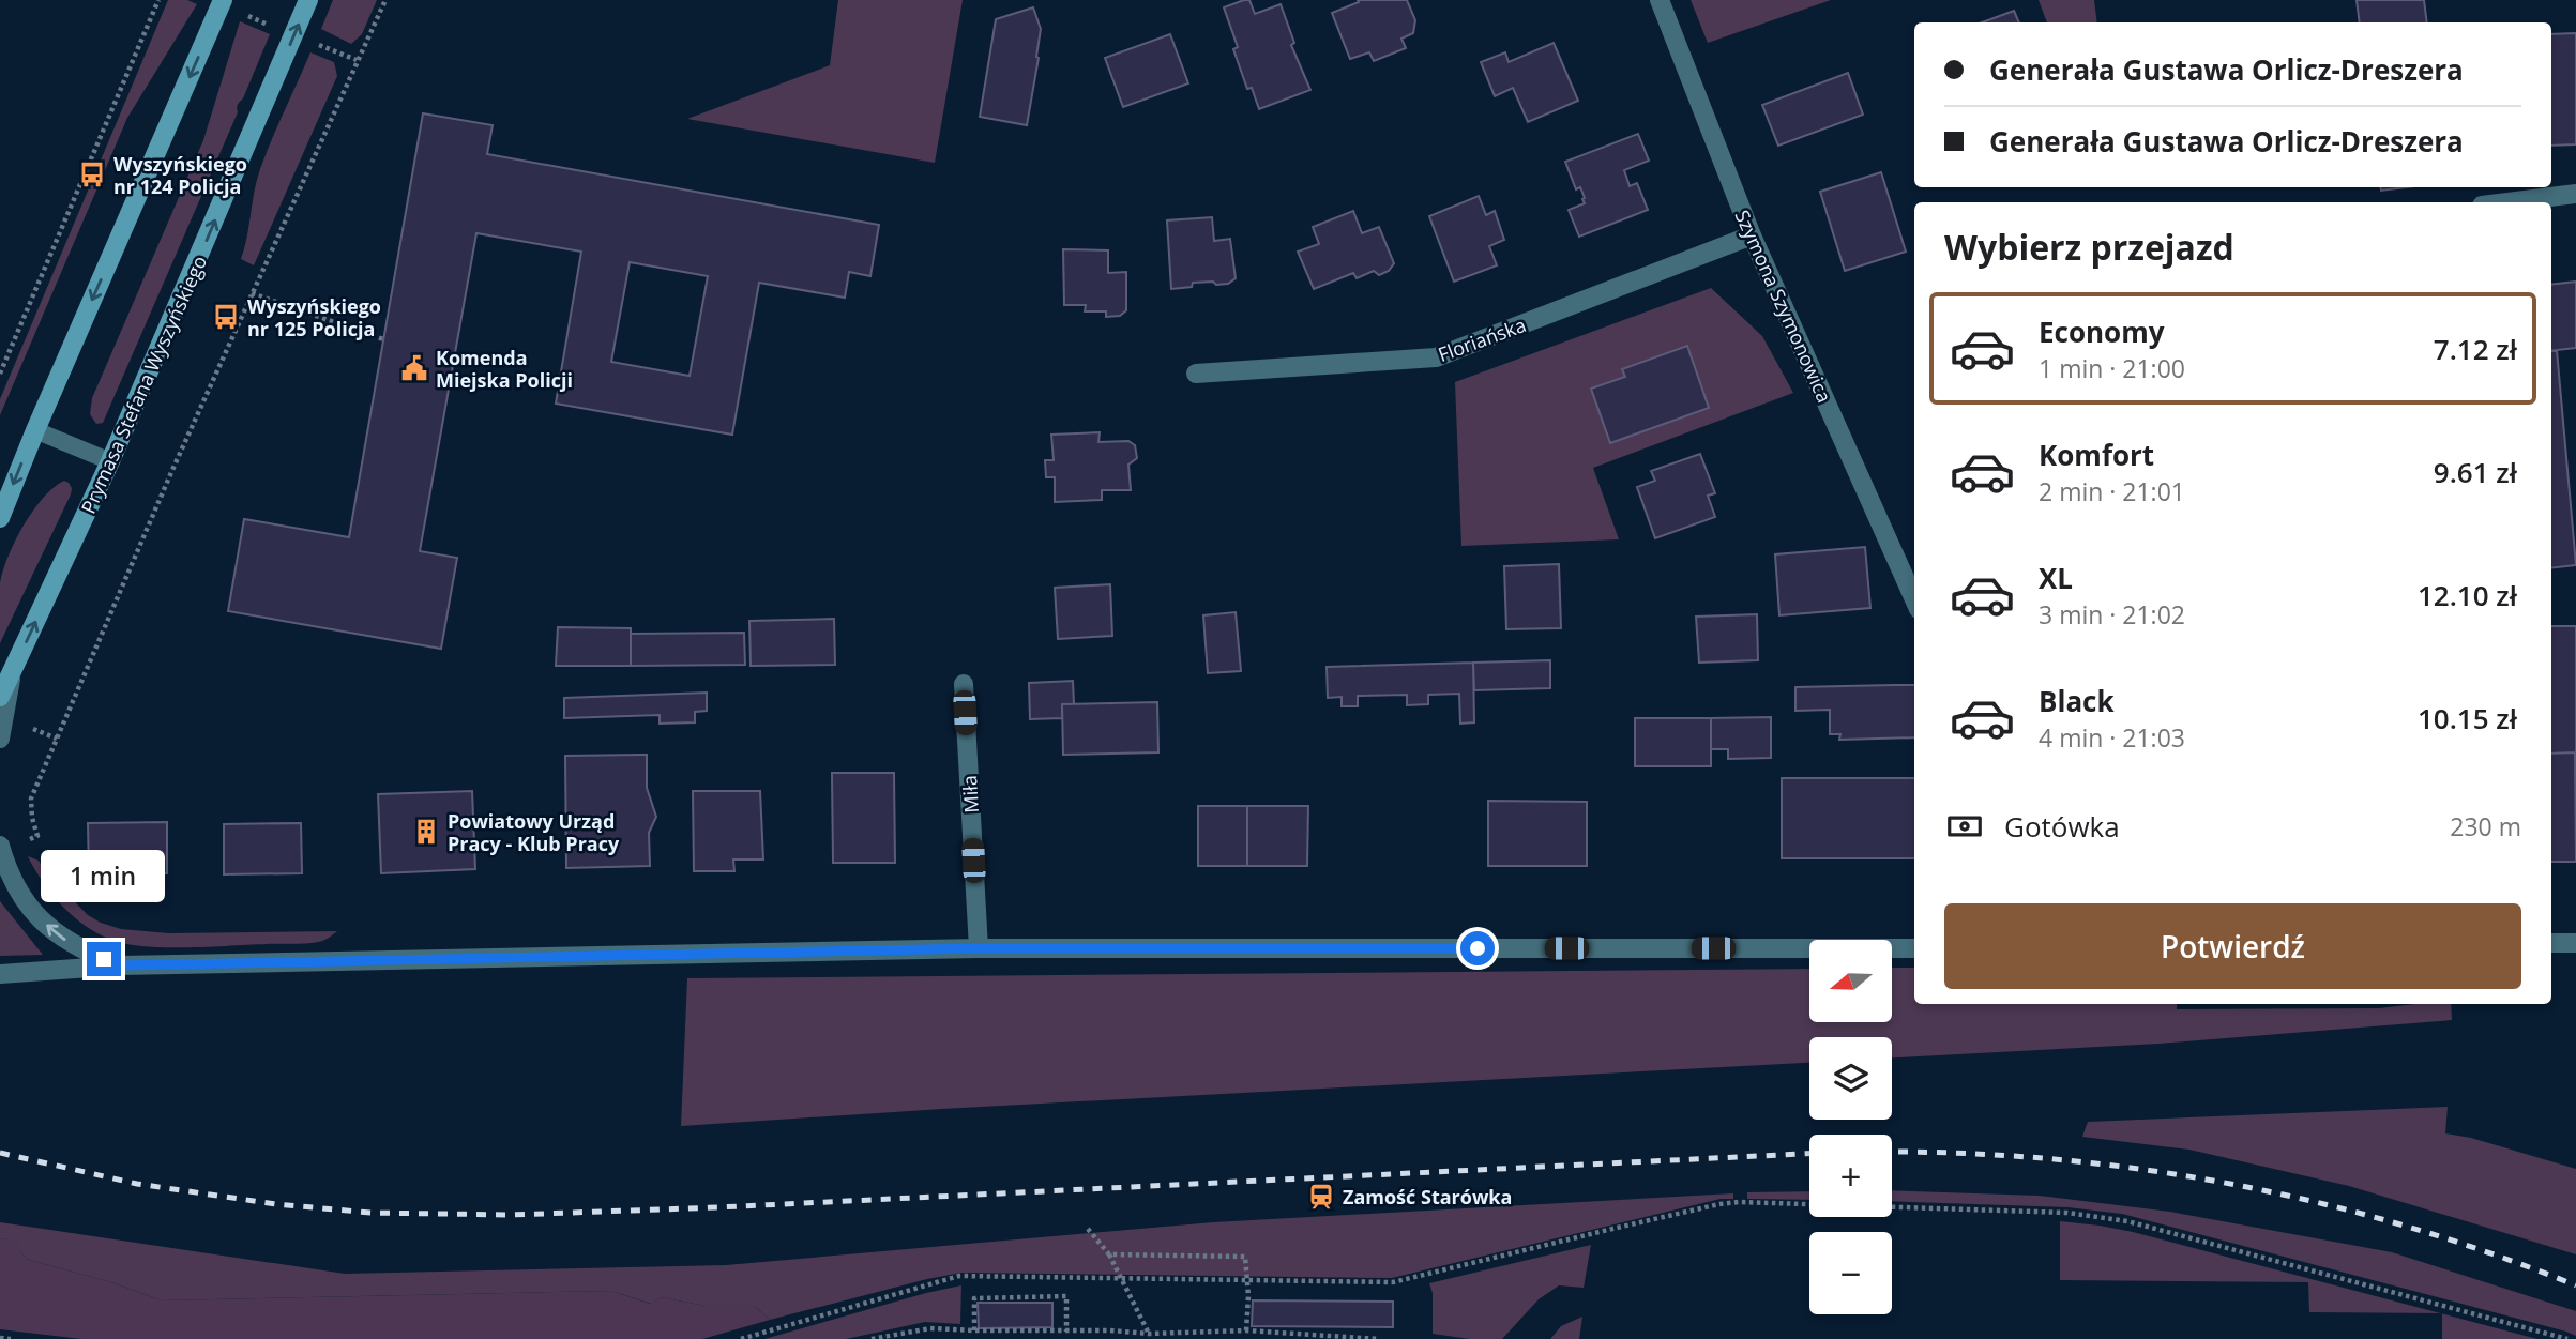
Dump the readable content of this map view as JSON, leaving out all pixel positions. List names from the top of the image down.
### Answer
{
  "streets": {
    "main road": ["Prymasa Stefana Wyszyńskiego"],
    "street": ["Szymona Szymonowica", "Floriańska", "Miła"]
  },
  "crossings": [
    ["Szymona Szymonowica", "Floriańska"]
  ],
  "places": {
    "bus stop": ["Wyszyńskiego nr 124 Policja", "Wyszyńskiego nr 125 Policja"],
    "public building": ["Komenda Miejska Policji"],
    "building": ["Powiatowy Urząd Pracy - Klub Pracy"],
    "station": ["Zamość Starówka"]
  },
  "north": "left",
  "page": {
    "banner": ["Generała Gustawa Orlicz-Dreszera", "Generała Gustawa Orlicz-Dreszera"],
    "heading": "Wybierz przejazd",
    "list": [
      {
        "name": "Economy",
        "note": "1 min · 21:00",
        "value": "7.12 zł"
      },
      {
        "name": "Komfort",
        "note": "2 min · 21:01",
        "value": "9.61 zł"
      },
      {
        "name": "XL",
        "note": "3 min · 21:02",
        "value": "12.10 zł"
      },
      {
        "name": "Black",
        "note": "4 min · 21:03",
        "value": "10.15 zł"
      }
    ],
    "pay": ["Gotówka", "230 m"],
    "bubble": "1 min",
    "buttons": "Potwierdź",
    "map_buttons": ["+", "−"]
  }
}
